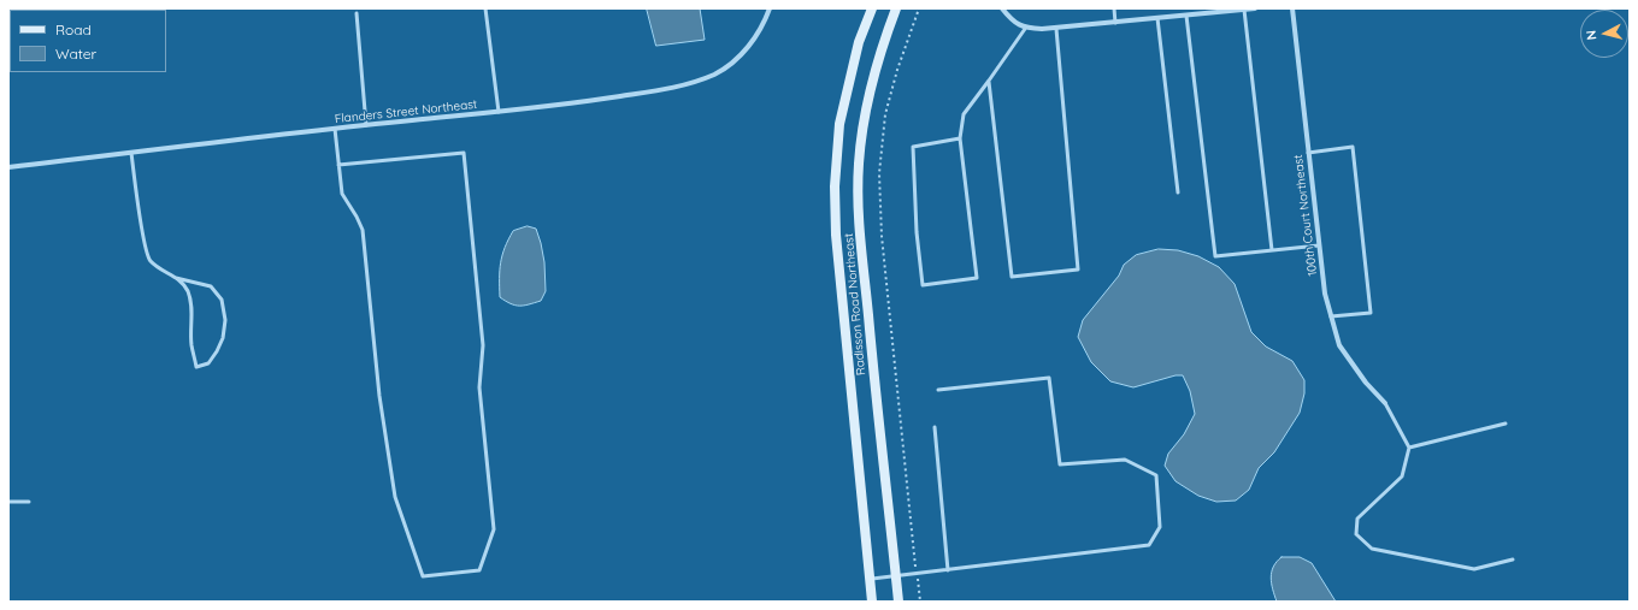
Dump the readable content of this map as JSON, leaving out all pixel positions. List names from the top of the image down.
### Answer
{
  "streets": {
    "main road": ["Radisson Road Northeast"],
    "street": ["Flanders Street Northeast", "100th Court Northeast"]
  },
  "legend": ["Road", "Water"],
  "north": "left"
}
